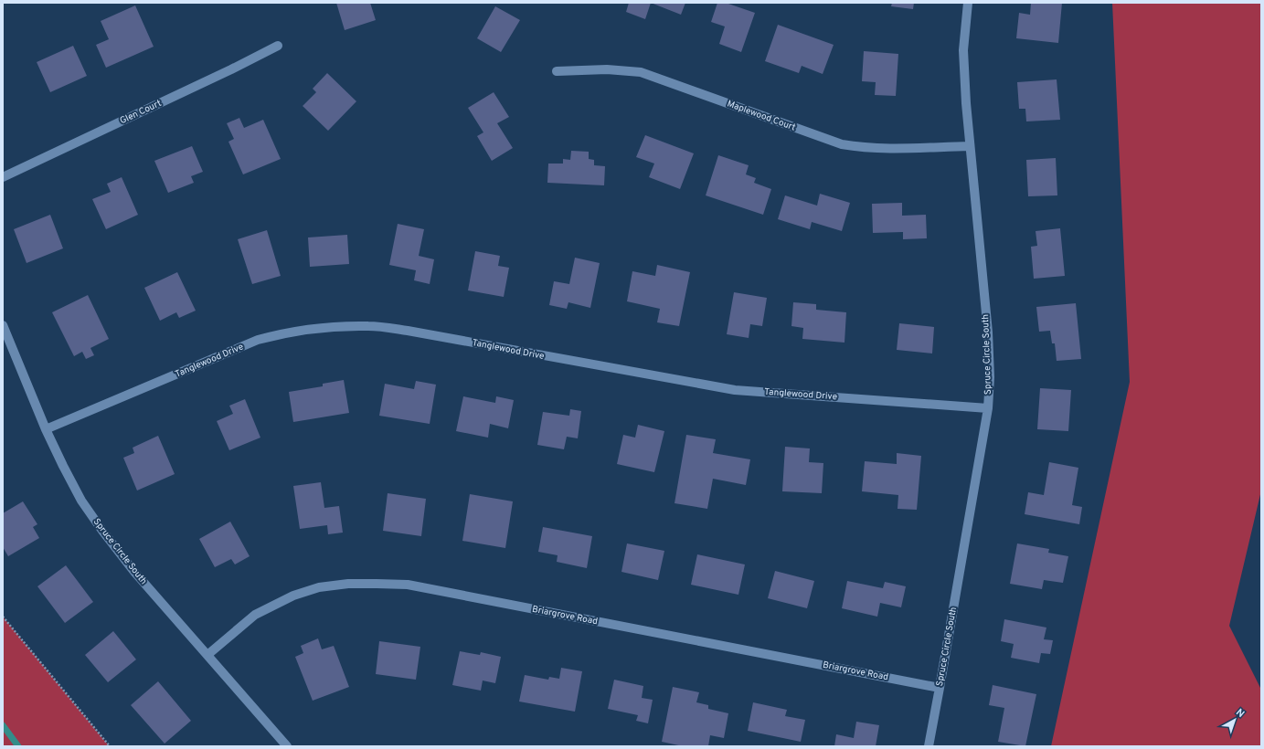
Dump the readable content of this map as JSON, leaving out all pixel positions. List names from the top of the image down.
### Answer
{
  "streets": {
    "street": [
      "Glen Court",
      "Maplewood Court",
      "Tanglewood Drive",
      "Spruce Circle South",
      "Briargrove Road"
    ]
  },
  "crossings": [
    ["Maplewood Court", "Spruce Circle South"],
    ["Tanglewood Drive", "Spruce Circle South"],
    ["Spruce Circle South", "Briargrove Road"]
  ],
  "north": "top right"
}
